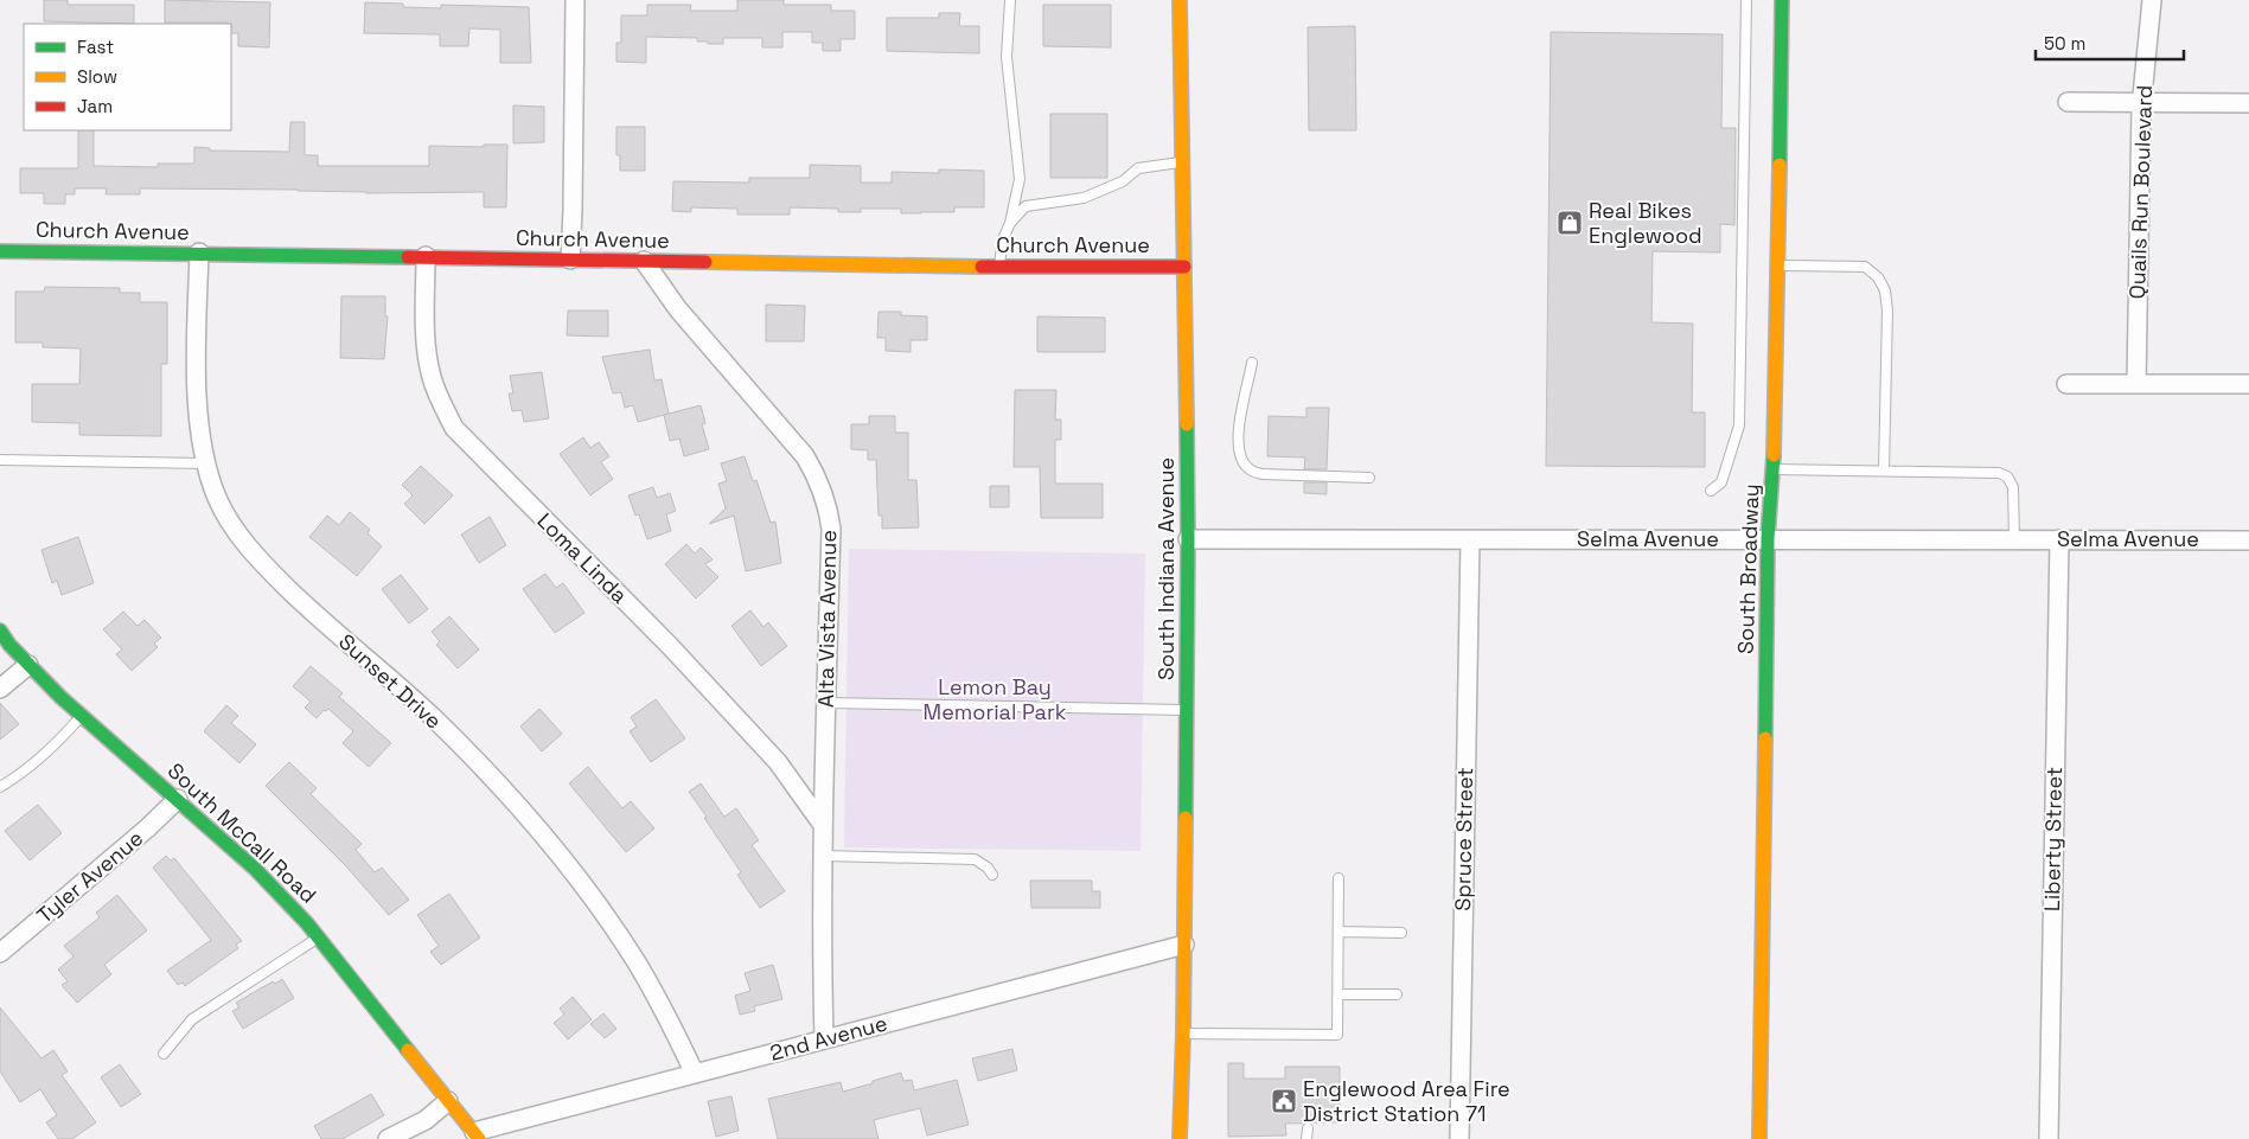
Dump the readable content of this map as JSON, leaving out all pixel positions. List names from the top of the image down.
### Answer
{
  "streets": {
    "street": [
      "Quails Run Boulevard",
      "Church Avenue",
      "Selma Avenue",
      "Loma Linda",
      "South Indiana Avenue",
      "South Broadway",
      "Alta Vista Avenue",
      "Sunset Drive",
      "South McCall Road",
      "Spruce Street",
      "Liberty Street",
      "Tyler Avenue",
      "2nd Avenue"
    ]
  },
  "crossings": [
    ["Church Avenue", "Loma Linda"],
    ["Church Avenue", "South Indiana Avenue"],
    ["Church Avenue", "Alta Vista Avenue"],
    ["Church Avenue", "Sunset Drive"],
    ["Selma Avenue", "South Indiana Avenue"],
    ["Selma Avenue", "South Broadway"],
    ["Selma Avenue", "Spruce Street"],
    ["Selma Avenue", "Liberty Street"],
    ["Loma Linda", "Alta Vista Avenue"],
    ["South Indiana Avenue", "2nd Avenue"],
    ["Alta Vista Avenue", "2nd Avenue"],
    ["Sunset Drive", "2nd Avenue"],
    ["South McCall Road", "Tyler Avenue"],
    ["South McCall Road", "2nd Avenue"]
  ],
  "parks": ["Lemon Bay Memorial Park"],
  "places": {
    "shop": ["Real Bikes Englewood"],
    "public building": ["Englewood Area Fire District Station 71"]
  },
  "legend": ["Fast", "Slow", "Jam"],
  "scale_bar": "50 m"
}
